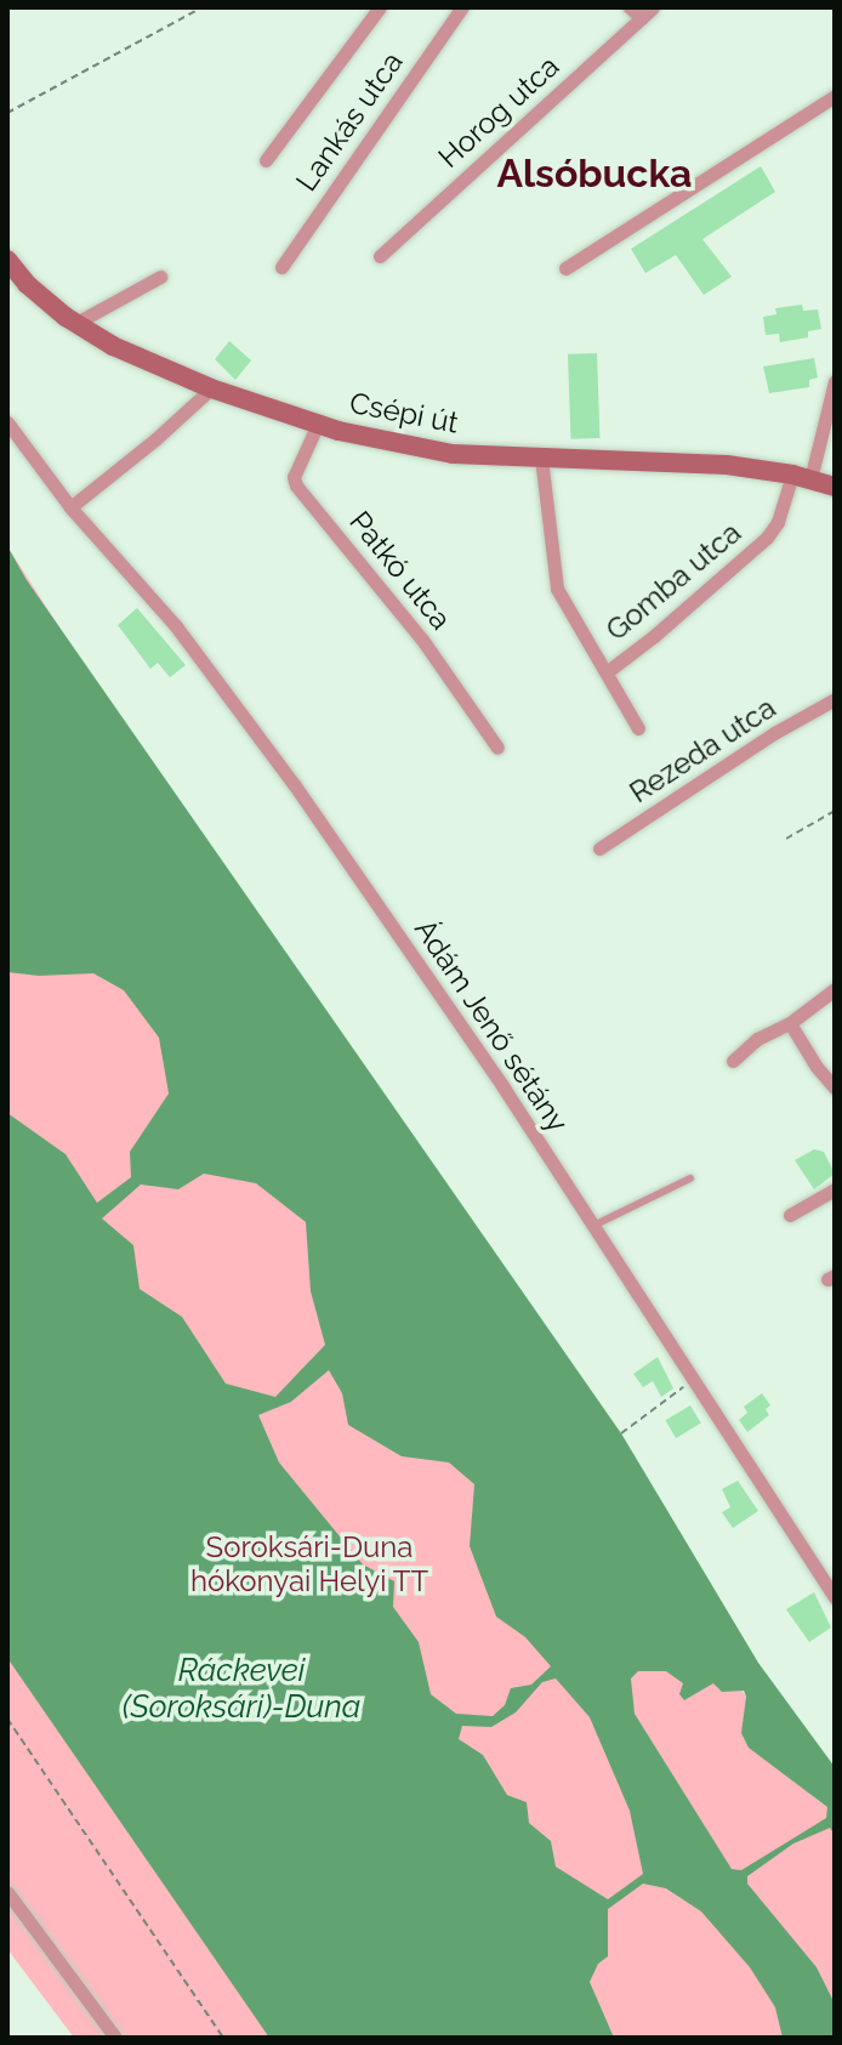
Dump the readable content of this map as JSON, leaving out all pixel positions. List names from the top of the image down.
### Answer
{
  "streets": {
    "street": [
      "Horog utca",
      "Lankás utca",
      "Csépi út",
      "Patkó utca",
      "Gomba utca",
      "Rezeda utca",
      "Ádám Jenő sétány"
    ]
  },
  "crossings": [
    ["Csépi út", "Patkó utca"],
    ["Csépi út", "Gomba utca"]
  ],
  "districts": ["Alsóbucka"],
  "water": ["Ráckevei (Soroksári)-Duna"],
  "parks": ["Soroksári-Duna hókonyai Helyi TT"]
}
